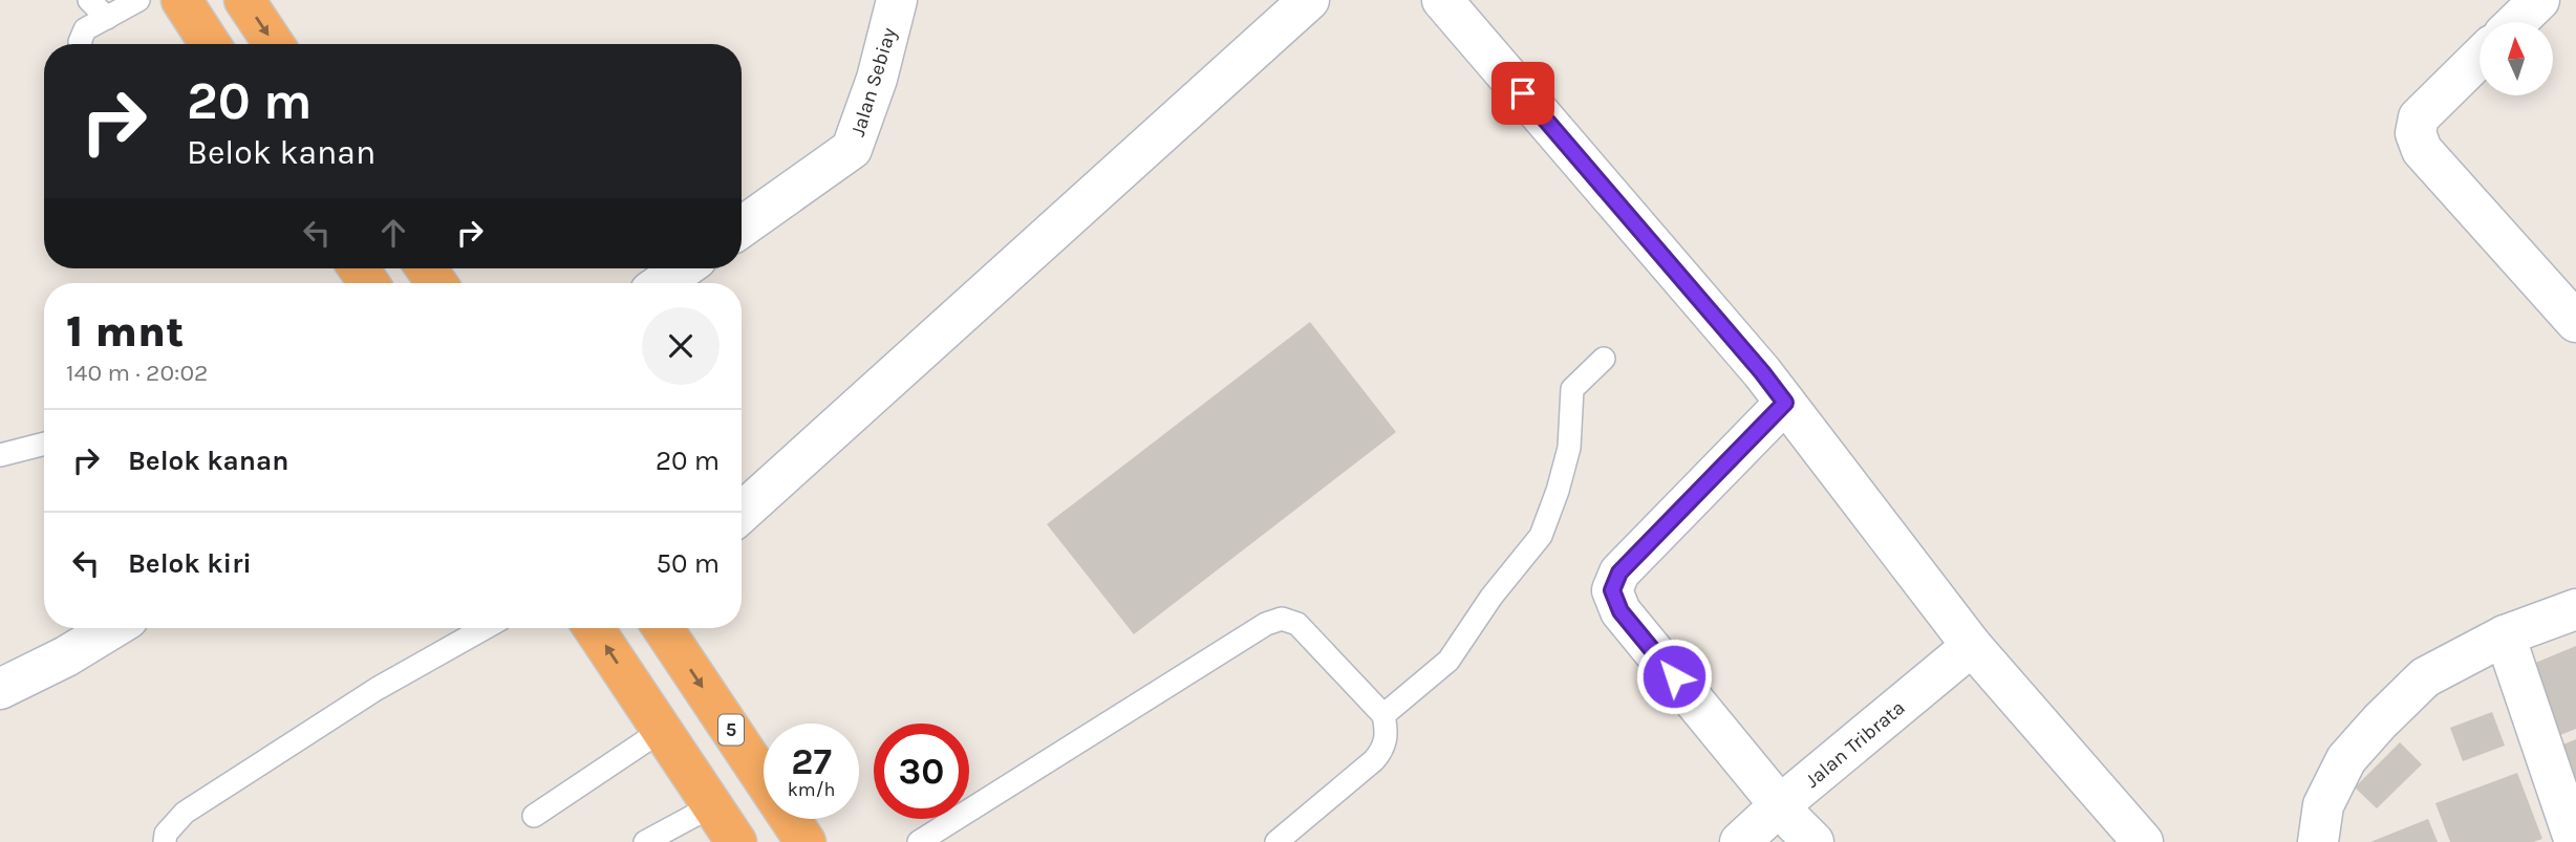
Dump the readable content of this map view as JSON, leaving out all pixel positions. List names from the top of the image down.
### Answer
{
  "streets": {
    "highway": ["5"],
    "street": ["Jalan Sebiay", "Jalan Tribrata"]
  },
  "north": "top",
  "page": {
    "turn": ["20 m", "Belok kanan"],
    "heading": ["1 mnt", "140 m · 20:02"],
    "list": [
      {
        "name": "Belok kanan",
        "value": "20 m"
      },
      {
        "name": "Belok kiri",
        "value": "50 m"
      }
    ],
    "speed": "27 km/h",
    "limit": "30"
  }
}
